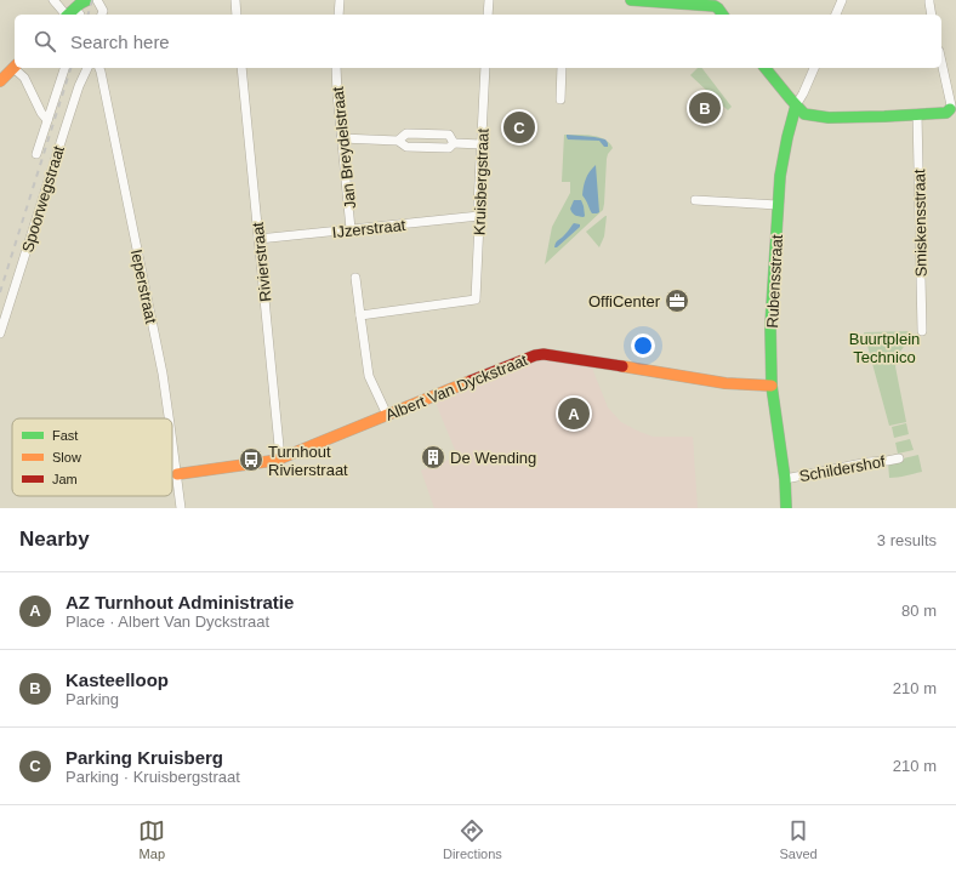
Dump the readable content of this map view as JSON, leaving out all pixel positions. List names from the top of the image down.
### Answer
{
  "streets": {
    "street": [
      "Jan Breydelstraat",
      "Kruisbergstraat",
      "Spoorwegstraat",
      "Smiskensstraat",
      "IJzerstraat",
      "Rivierstraat",
      "Rubensstraat",
      "Ieperstraat",
      "Albert Van Dyckstraat",
      "Schildershof"
    ]
  },
  "crossings": [
    ["Jan Breydelstraat", "IJzerstraat"],
    ["Kruisbergstraat", "IJzerstraat"],
    ["IJzerstraat", "Rivierstraat"],
    ["Rivierstraat", "Albert Van Dyckstraat"],
    ["Rubensstraat", "Albert Van Dyckstraat"],
    ["Rubensstraat", "Schildershof"],
    ["Ieperstraat", "Albert Van Dyckstraat"]
  ],
  "parks": ["Buurtplein Technico"],
  "places": {
    "office": ["OffiCenter"],
    "building": ["De Wending"],
    "bus stop": ["Turnhout Rivierstraat"]
  },
  "legend": ["Fast", "Slow", "Jam"],
  "page": {
    "search": "Search here",
    "pins": ["B", "C", "A"],
    "heading": ["Nearby", "3 results"],
    "list": [
      {
        "mark": "A",
        "name": "AZ Turnhout Administratie",
        "note": "Place · Albert Van Dyckstraat",
        "value": "80 m"
      },
      {
        "mark": "B",
        "name": "Kasteelloop",
        "note": "Parking",
        "value": "210 m"
      },
      {
        "mark": "C",
        "name": "Parking Kruisberg",
        "note": "Parking · Kruisbergstraat",
        "value": "210 m"
      }
    ],
    "nav": ["Map", "Directions", "Saved"]
  }
}
